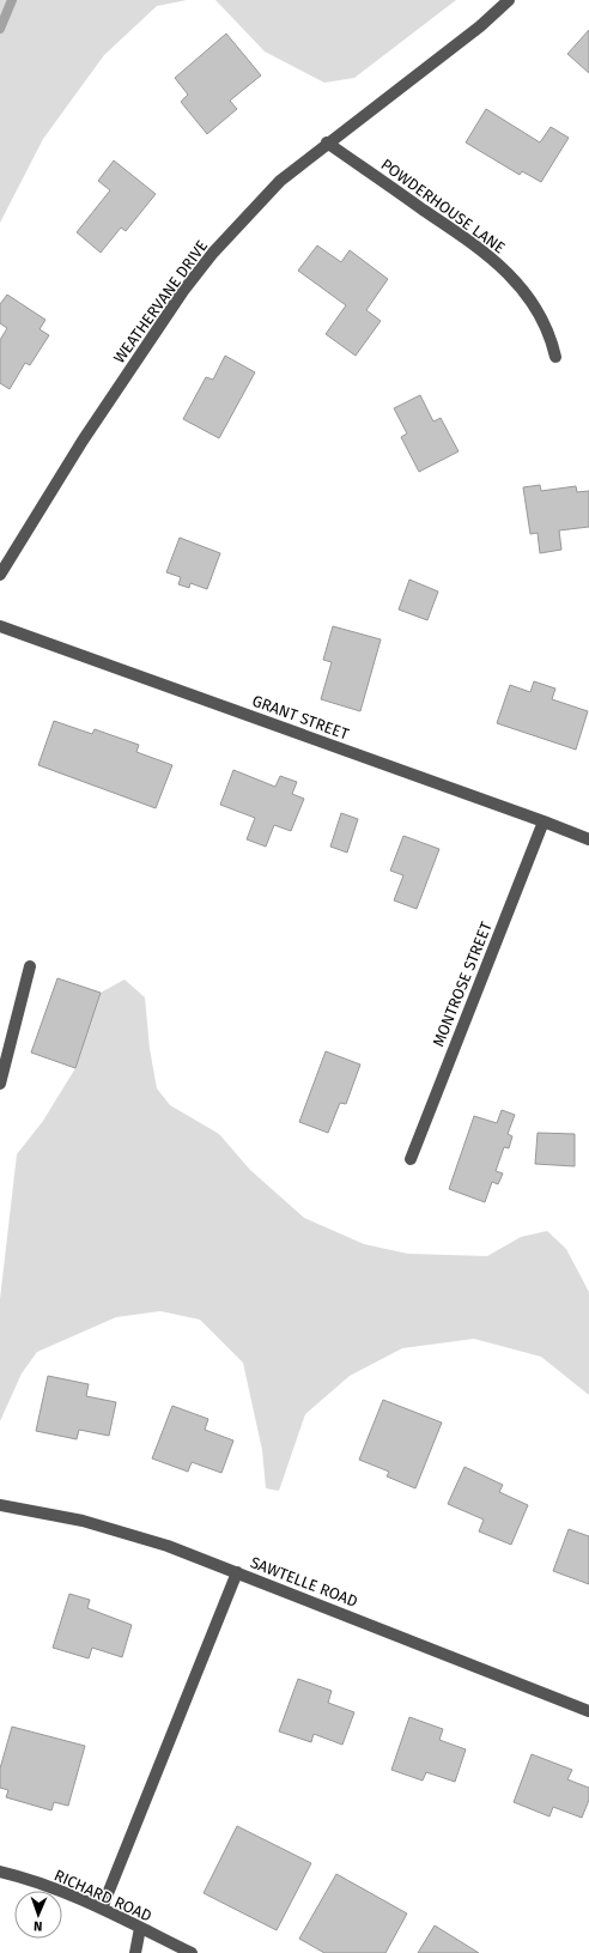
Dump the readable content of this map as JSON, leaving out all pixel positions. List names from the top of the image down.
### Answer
{
  "streets": {
    "street": [
      "POWDERHOUSE LANE",
      "WEATHERVANE DRIVE",
      "GRANT STREET",
      "MONTROSE STREET",
      "SAWTELLE ROAD",
      "RICHARD ROAD"
    ]
  },
  "crossings": [
    ["POWDERHOUSE LANE", "WEATHERVANE DRIVE"],
    ["GRANT STREET", "MONTROSE STREET"]
  ],
  "north": "bottom"
}
